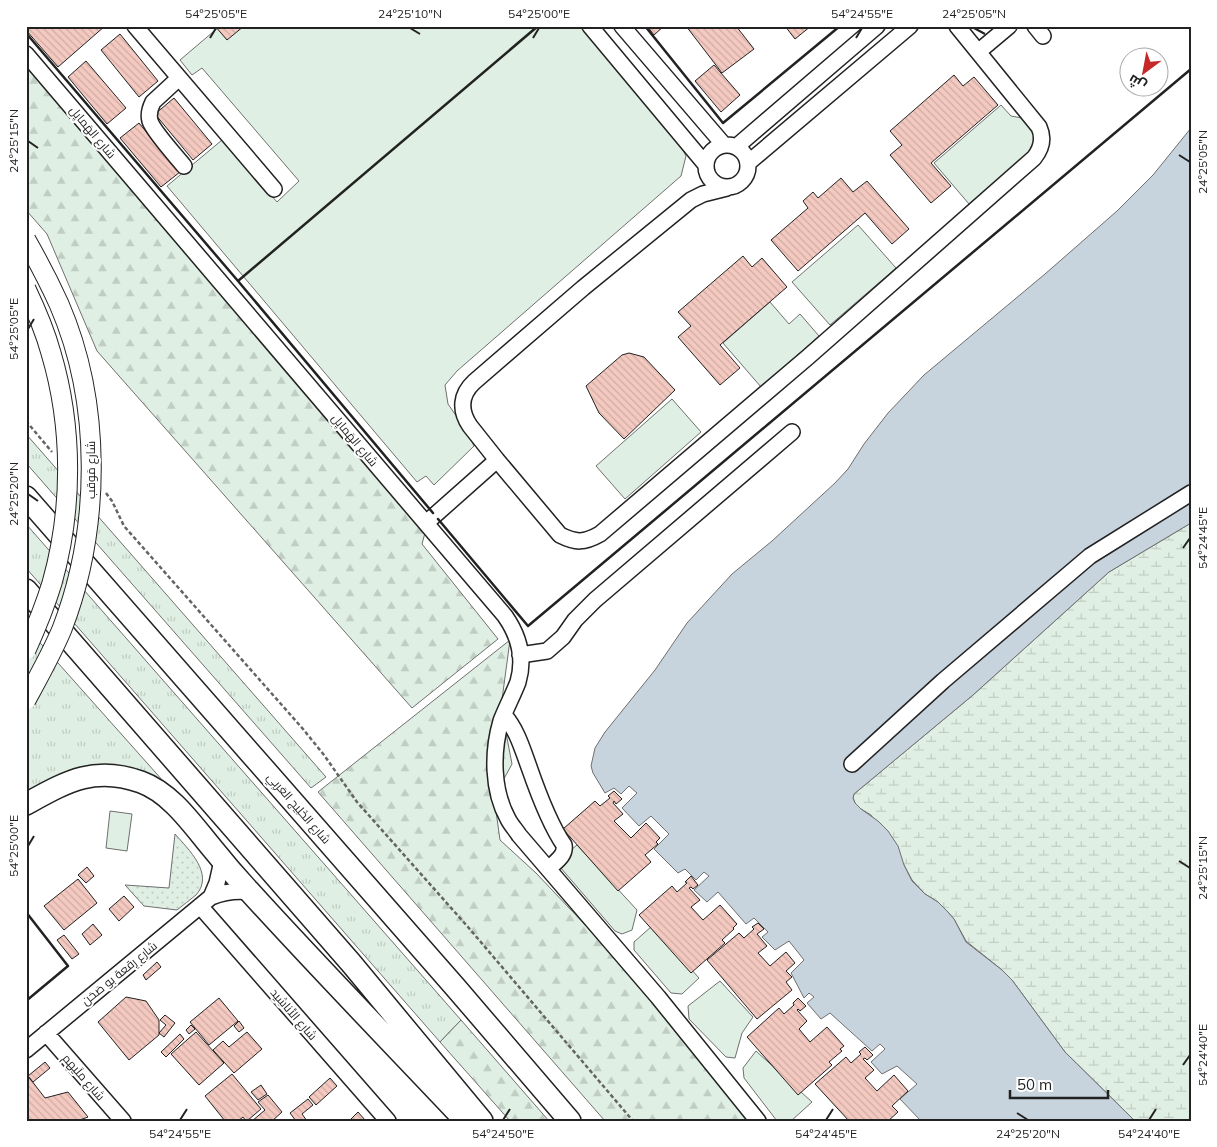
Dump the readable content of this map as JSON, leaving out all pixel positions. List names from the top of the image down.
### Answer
{
  "streets": {
    "highway": ["شارع الخَلِيج العَربِي"],
    "main road": ["شارع مَوقب"],
    "street": [
      "شارع الهَمايِل",
      "شارع رِقعة بو صَحَن",
      "شارع الأناشِيد",
      "شارع ملَيهِم"
    ]
  },
  "crossings": [
    ["شارع رِقعة بو صَحَن", "شارع الأناشِيد"],
    ["شارع رِقعة بو صَحَن", "شارع ملَيهِم"]
  ],
  "scale_bar": "50 m",
  "north": "bottom left",
  "coordinates": [
    "54°25'05\"E",
    "24°25'10\"N",
    "54°25'00\"E",
    "54°24'55\"E",
    "24°25'05\"N",
    "24°25'15\"N",
    "24°25'20\"N",
    "54°24'45\"E",
    "54°24'40\"E",
    "54°24'50\"E"
  ]
}
